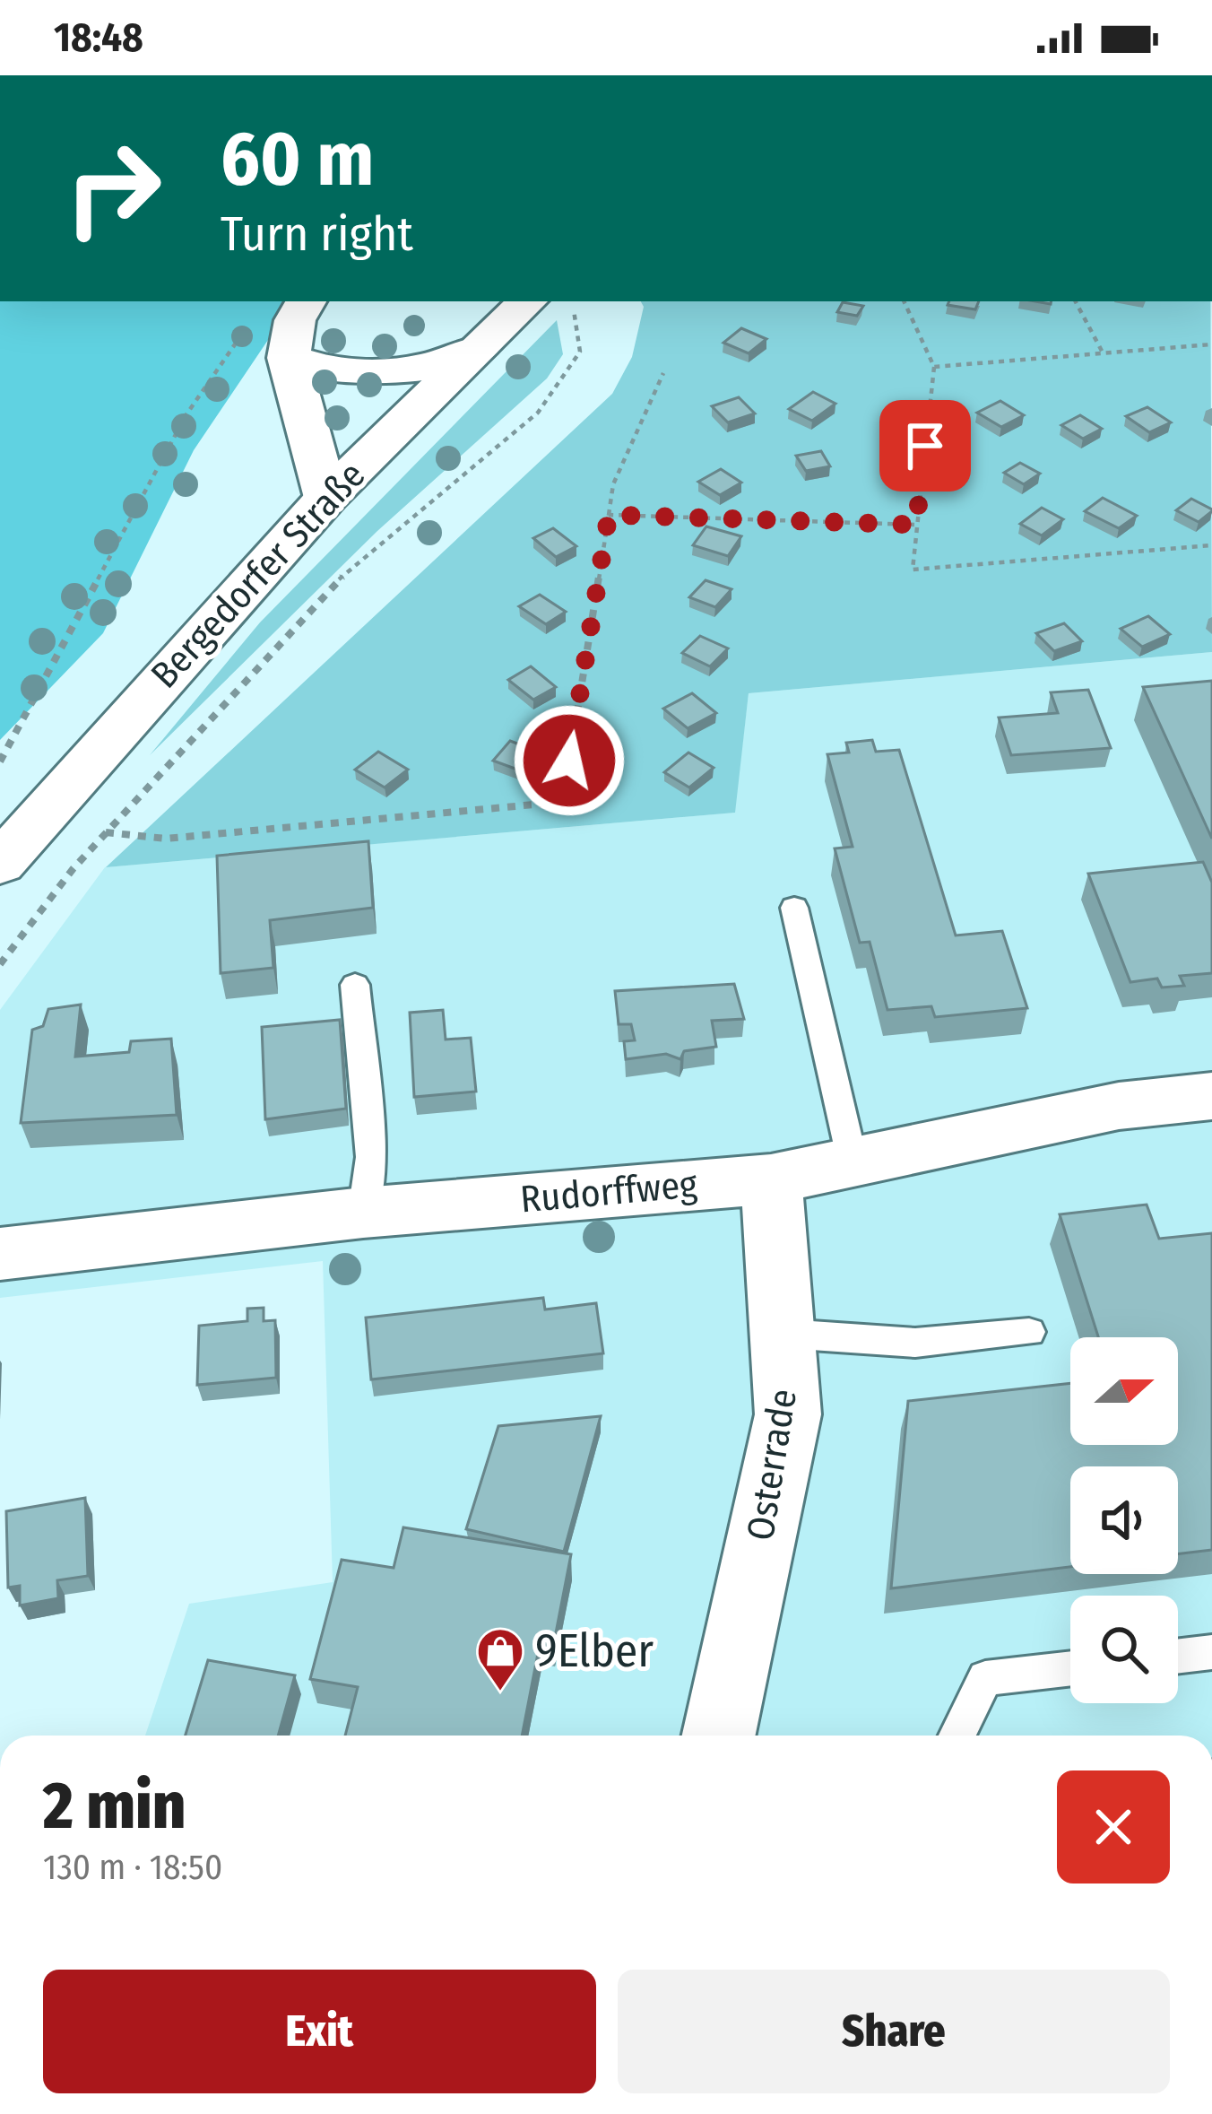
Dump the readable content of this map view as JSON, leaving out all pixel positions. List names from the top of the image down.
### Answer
{
  "streets": {
    "street": ["Bergedorfer Straße", "Rudorffweg", "Osterrade"]
  },
  "crossings": [
    ["Rudorffweg", "Osterrade"]
  ],
  "places": {
    "shop": ["9Elber"]
  },
  "north": "right",
  "page": {
    "status": "18:48",
    "turn": ["60 m", "Turn right"],
    "heading": ["2 min", "130 m · 18:50"],
    "buttons": ["Exit", "Share"]
  }
}
